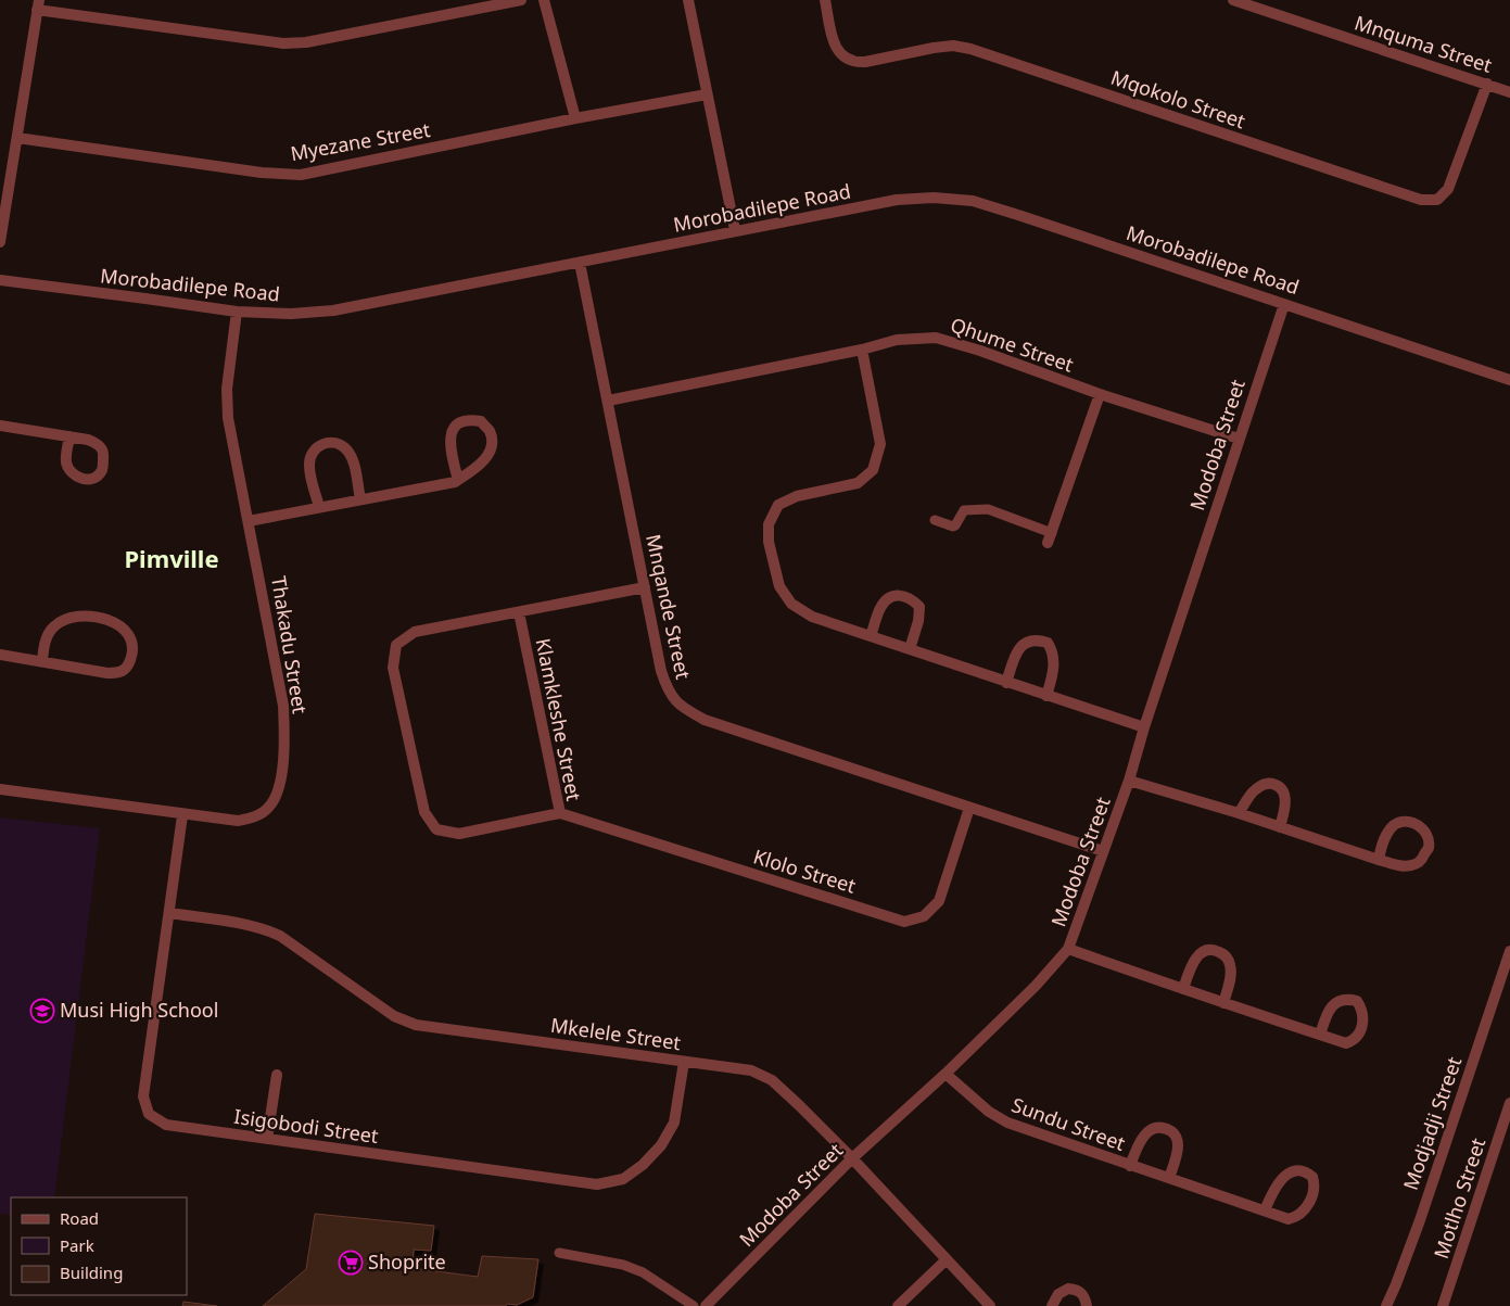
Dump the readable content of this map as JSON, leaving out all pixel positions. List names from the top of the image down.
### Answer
{
  "streets": {
    "street": [
      "Mnquma Street",
      "Mqokolo Street",
      "Myezane Street",
      "Morobadilepe Road",
      "Qhume Street",
      "Modoba Street",
      "Mnqande Street",
      "Thakadu Street",
      "Klamkleshe Street",
      "Klolo Street",
      "Mkelele Street",
      "Modjadji Street",
      "Sundu Street",
      "Isigobodi Street",
      "Motlho Street"
    ]
  },
  "crossings": [
    ["Mnquma Street", "Mqokolo Street"],
    ["Morobadilepe Road", "Modoba Street"],
    ["Morobadilepe Road", "Mnqande Street"],
    ["Morobadilepe Road", "Thakadu Street"],
    ["Qhume Street", "Modoba Street"],
    ["Qhume Street", "Mnqande Street"],
    ["Modoba Street", "Mnqande Street"],
    ["Modoba Street", "Mkelele Street"],
    ["Modoba Street", "Sundu Street"],
    ["Mnqande Street", "Klamkleshe Street"],
    ["Mnqande Street", "Klolo Street"],
    ["Thakadu Street", "Isigobodi Street"],
    ["Klamkleshe Street", "Klolo Street"],
    ["Mkelele Street", "Isigobodi Street"]
  ],
  "districts": ["Pimville"],
  "places": {
    "school or university": ["Musi High School"],
    "supermarket": ["Shoprite"]
  },
  "legend": ["Road", "Park", "Building"]
}
